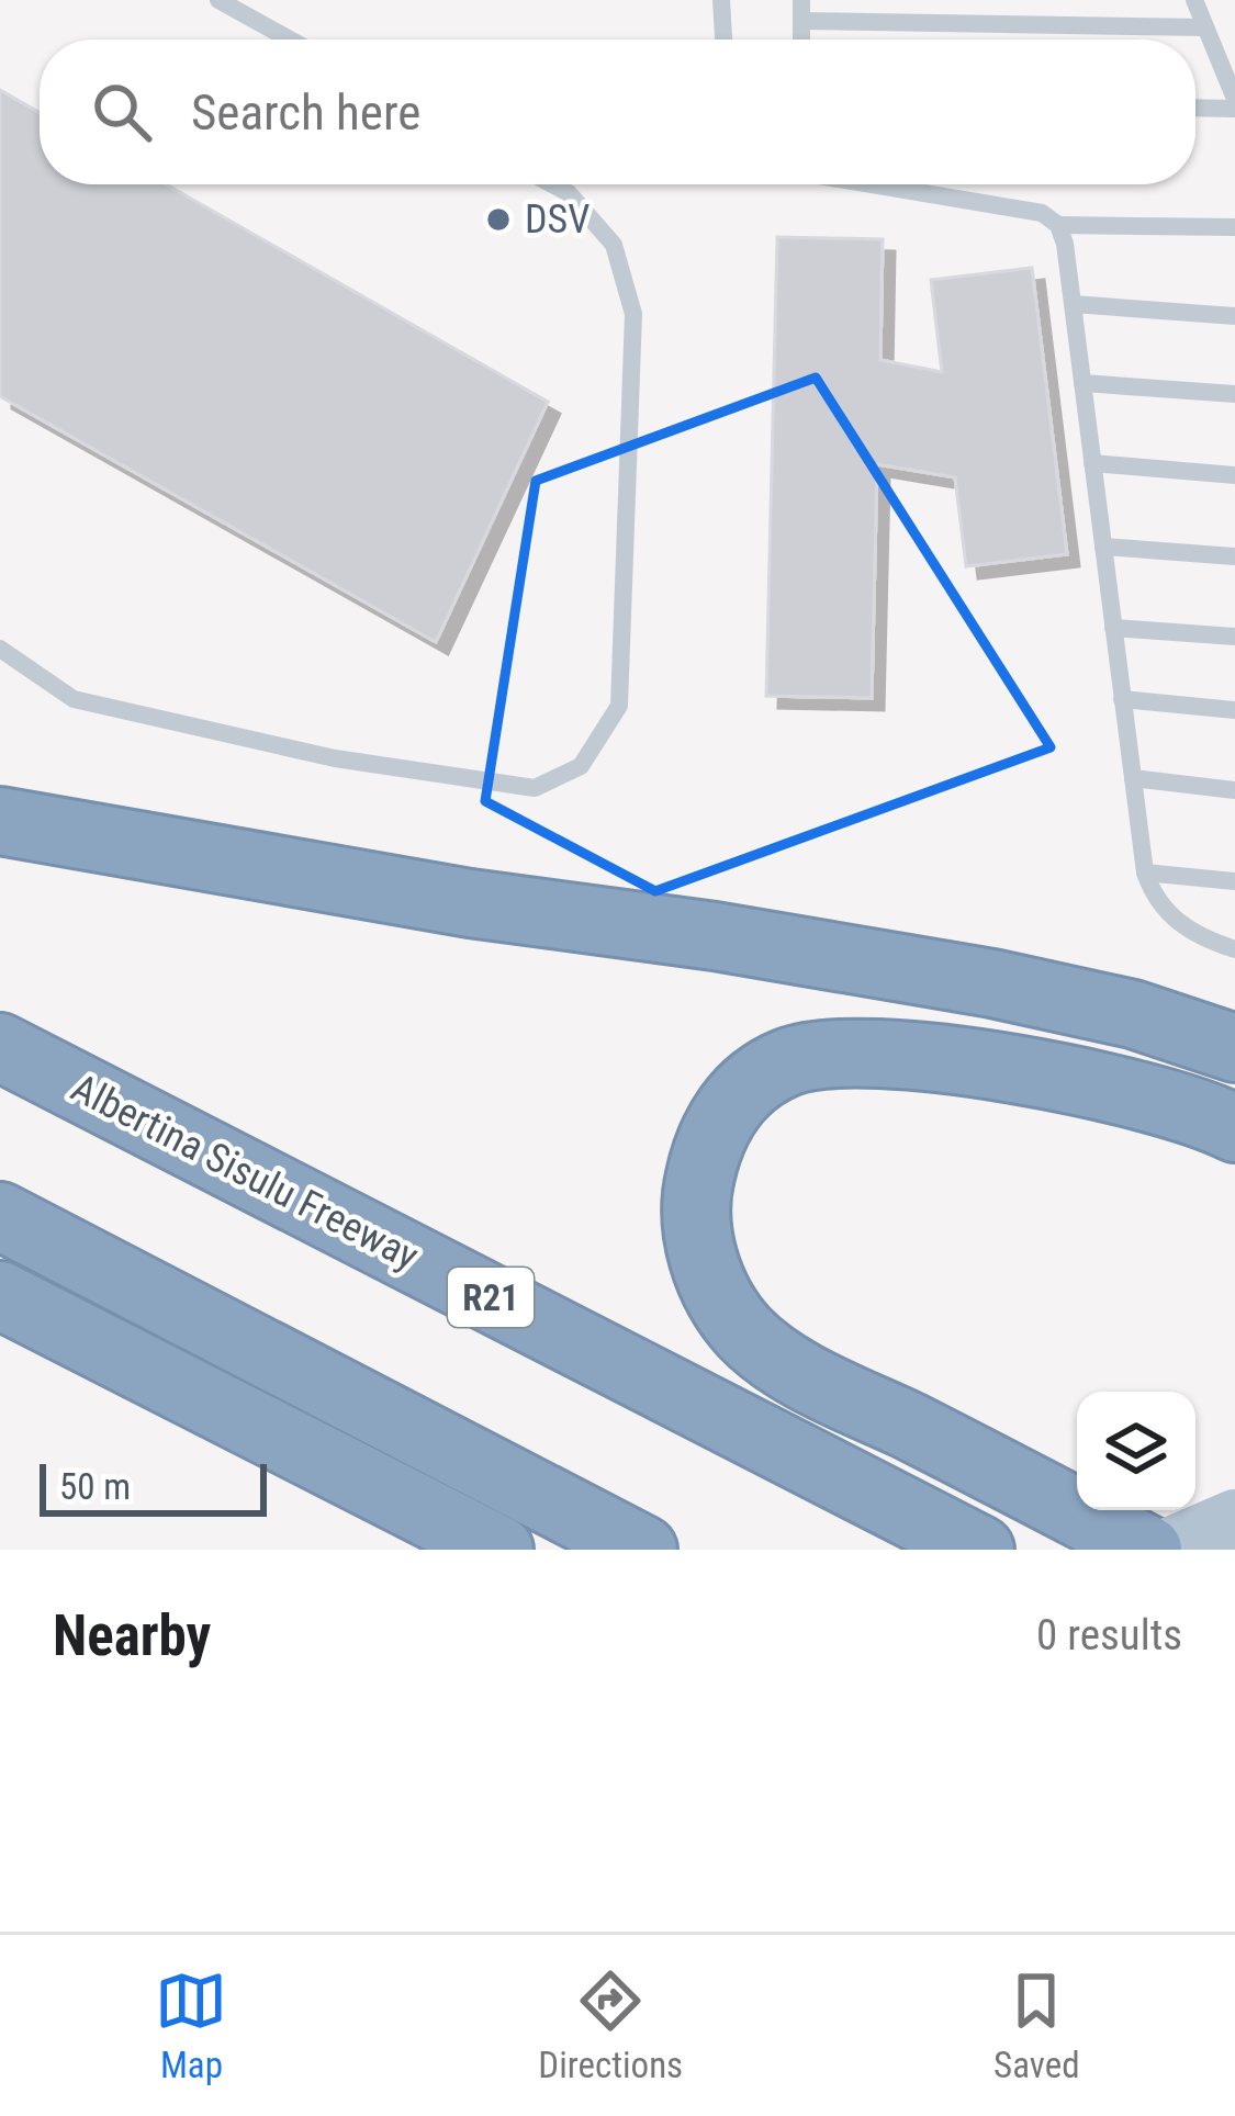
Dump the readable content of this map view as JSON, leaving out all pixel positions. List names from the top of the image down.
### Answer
{
  "streets": {
    "highway": ["Albertina Sisulu Freeway", "R21"]
  },
  "places": ["DSV"],
  "scale_bar": "50 m",
  "page": {
    "search": "Search here",
    "scale": "50 m",
    "heading": ["Nearby", "0 results"],
    "nav": ["Map", "Directions", "Saved"]
  }
}
